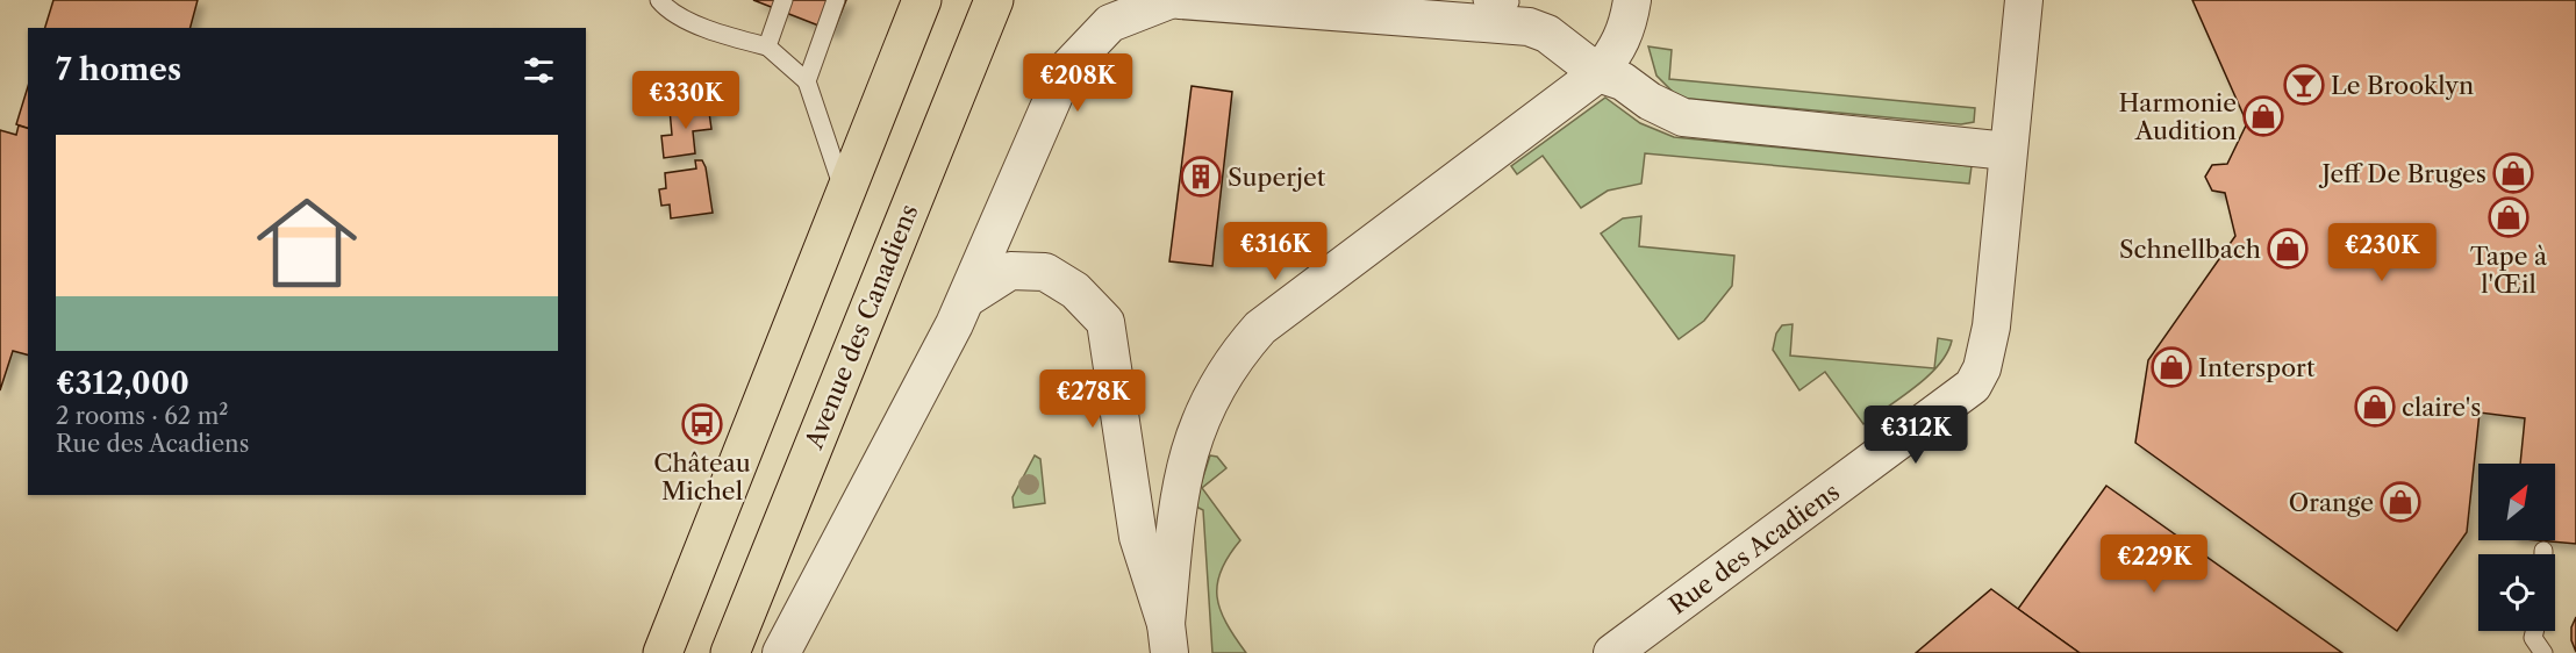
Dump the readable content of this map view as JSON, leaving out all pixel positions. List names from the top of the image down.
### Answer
{
  "streets": {
    "main road": ["Avenue des Canadiens"],
    "street": ["Rue des Acadiens"]
  },
  "places": {
    "bar": ["Le Brooklyn"],
    "shop": [
      "Harmonie Audition",
      "Jeff De Bruges",
      "Tape à l'Œil",
      "Schnellbach",
      "Intersport",
      "claire's",
      "Orange"
    ],
    "building": ["Superjet"],
    "bus stop": ["Château Michel"]
  },
  "north": "top right",
  "page": {
    "heading": "7 homes",
    "price": [
      "€208K",
      "€330K",
      "€316K",
      "€230K",
      "€278K",
      "€312K",
      "€229K"
    ],
    "list": [
      {
        "name": "€312,000",
        "note": "2 rooms · 62 m² · Rue des Acadiens"
      }
    ]
  }
}
